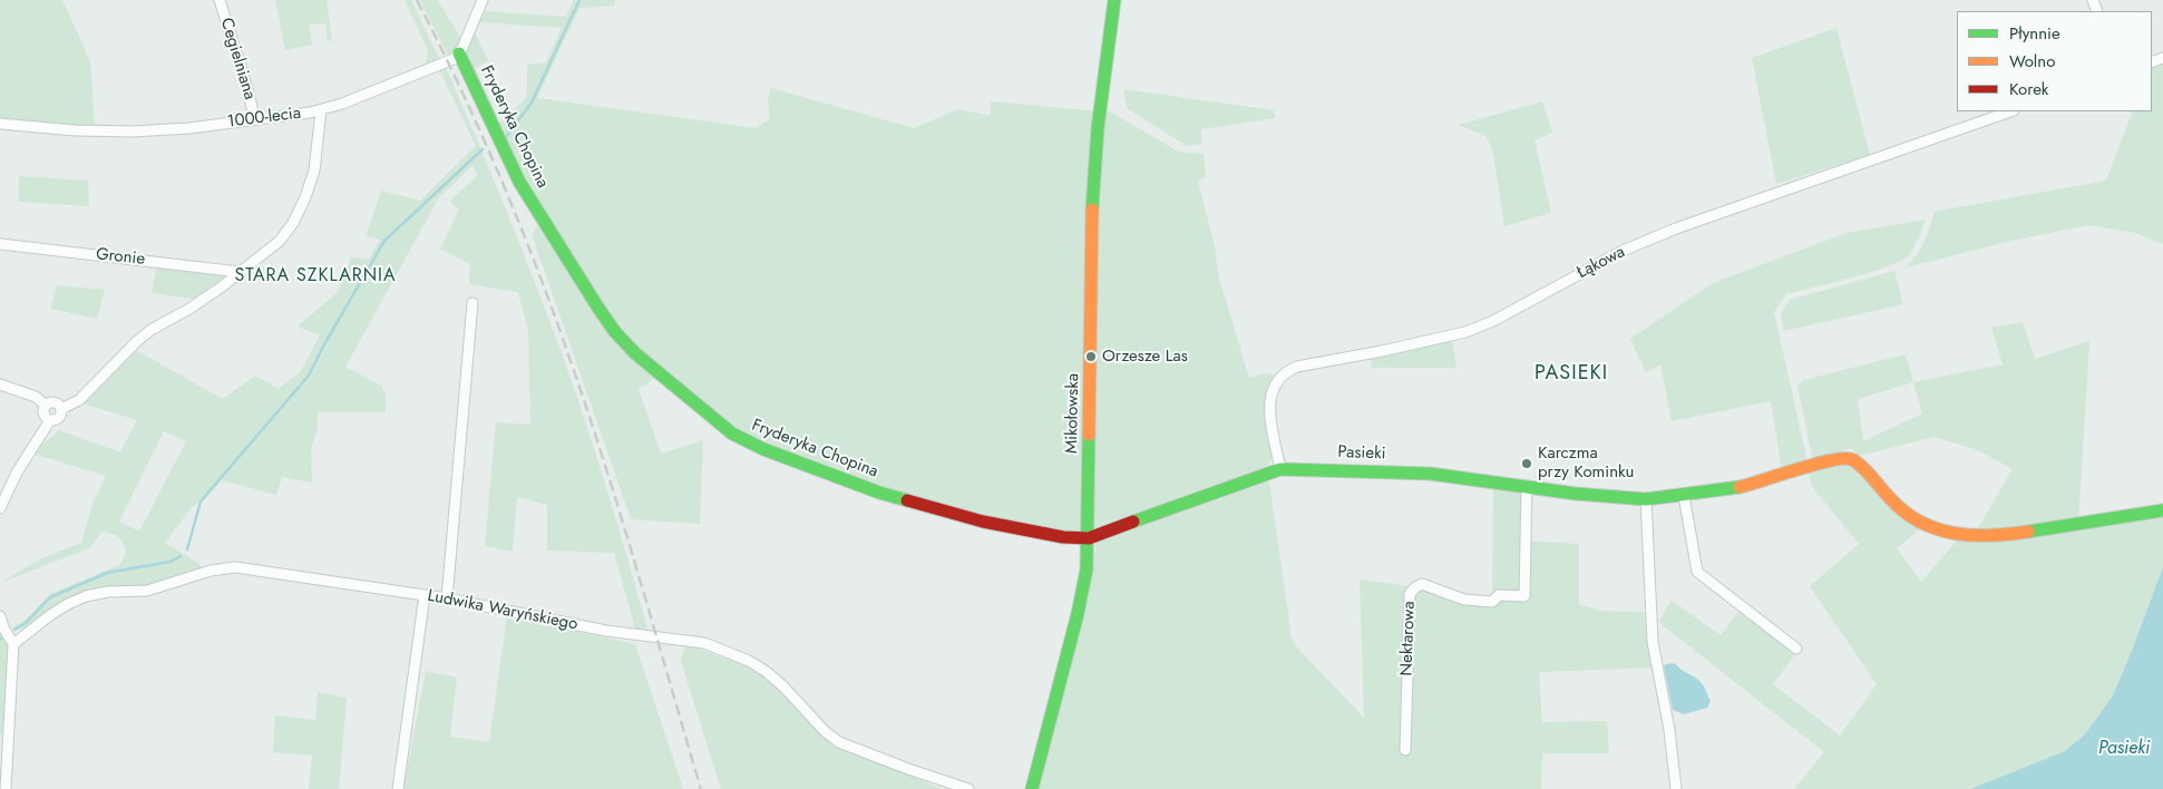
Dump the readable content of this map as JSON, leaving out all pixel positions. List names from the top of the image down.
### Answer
{
  "streets": {
    "street": [
      "Cegielniana",
      "1000-lecia",
      "Fryderyka Chopina",
      "Gronie",
      "Łąkowa",
      "Mikołowska",
      "Pasieki",
      "Ludwika Waryńskiego",
      "Nektarowa"
    ]
  },
  "crossings": [
    ["Cegielniana", "1000-lecia"],
    ["1000-lecia", "Fryderyka Chopina"],
    ["Fryderyka Chopina", "Mikołowska"],
    ["Fryderyka Chopina", "Pasieki"],
    ["Łąkowa", "Pasieki"],
    ["Mikołowska", "Pasieki"],
    ["Pasieki", "Nektarowa"]
  ],
  "districts": ["STARA SZKLARNIA", "PASIEKI"],
  "water": ["Pasieki"],
  "places": ["Orzesze Las", "Karczma przy Kominku"],
  "legend": ["Płynnie", "Wolno", "Korek"]
}
